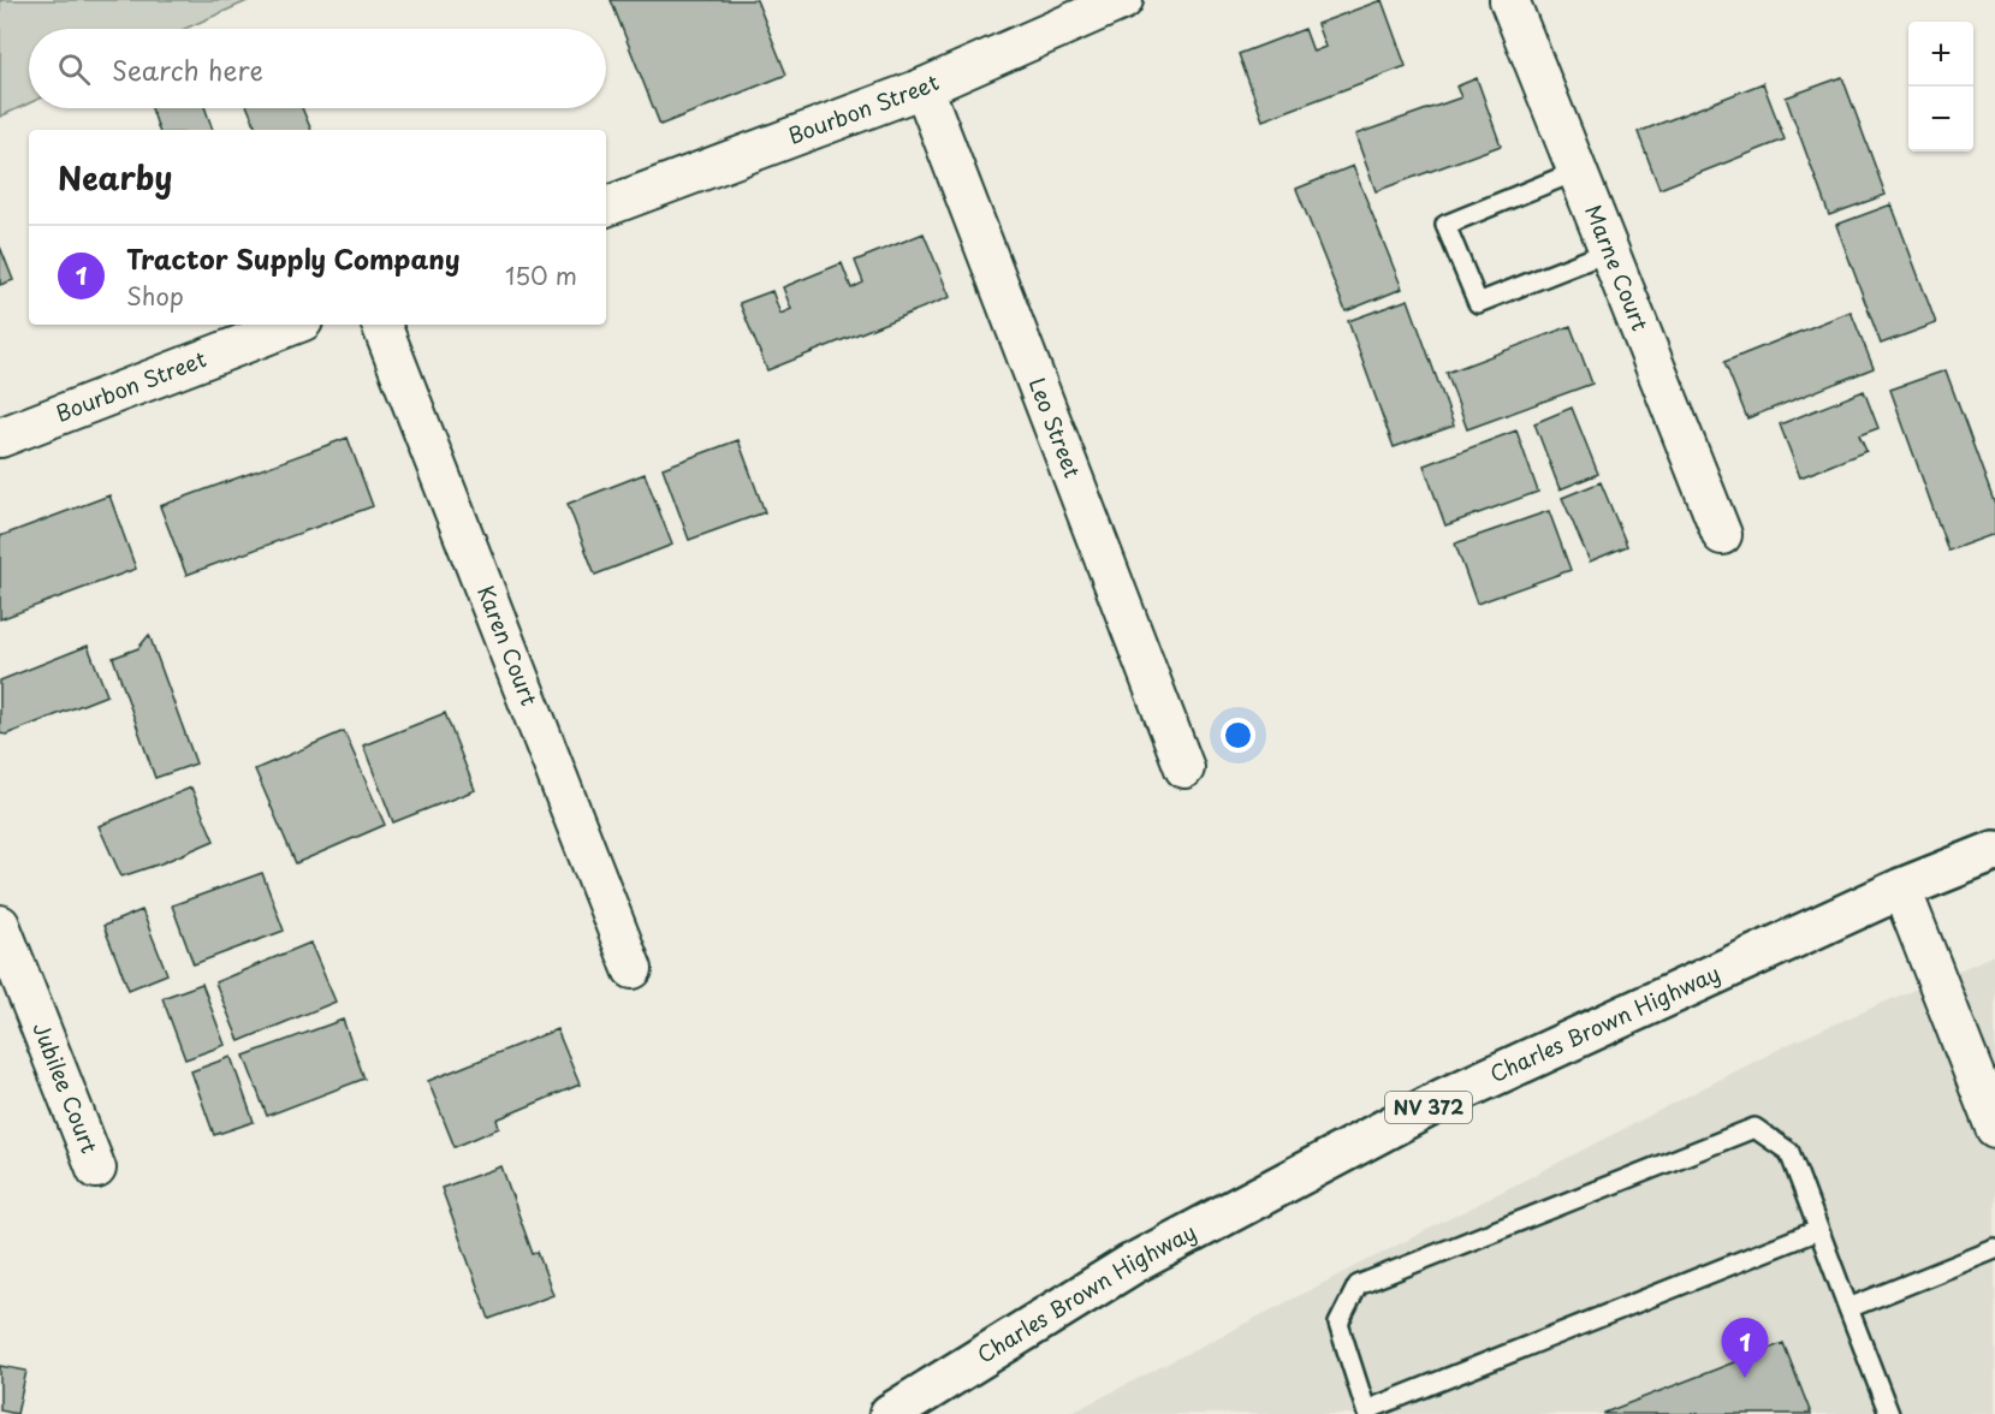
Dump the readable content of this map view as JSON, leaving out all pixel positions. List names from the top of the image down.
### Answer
{
  "streets": {
    "main road": ["Charles Brown Highway", "NV 372"],
    "street": [
      "Bourbon Street",
      "Marne Court",
      "Leo Street",
      "Karen Court",
      "Jubilee Court"
    ]
  },
  "crossings": [
    ["Bourbon Street", "Leo Street"]
  ],
  "page": {
    "map_buttons": ["+", "−"],
    "search": "Search here",
    "heading": "Nearby",
    "list": [
      {
        "mark": "1",
        "name": "Tractor Supply Company",
        "note": "Shop",
        "value": "150 m"
      }
    ],
    "pins": "1"
  }
}
